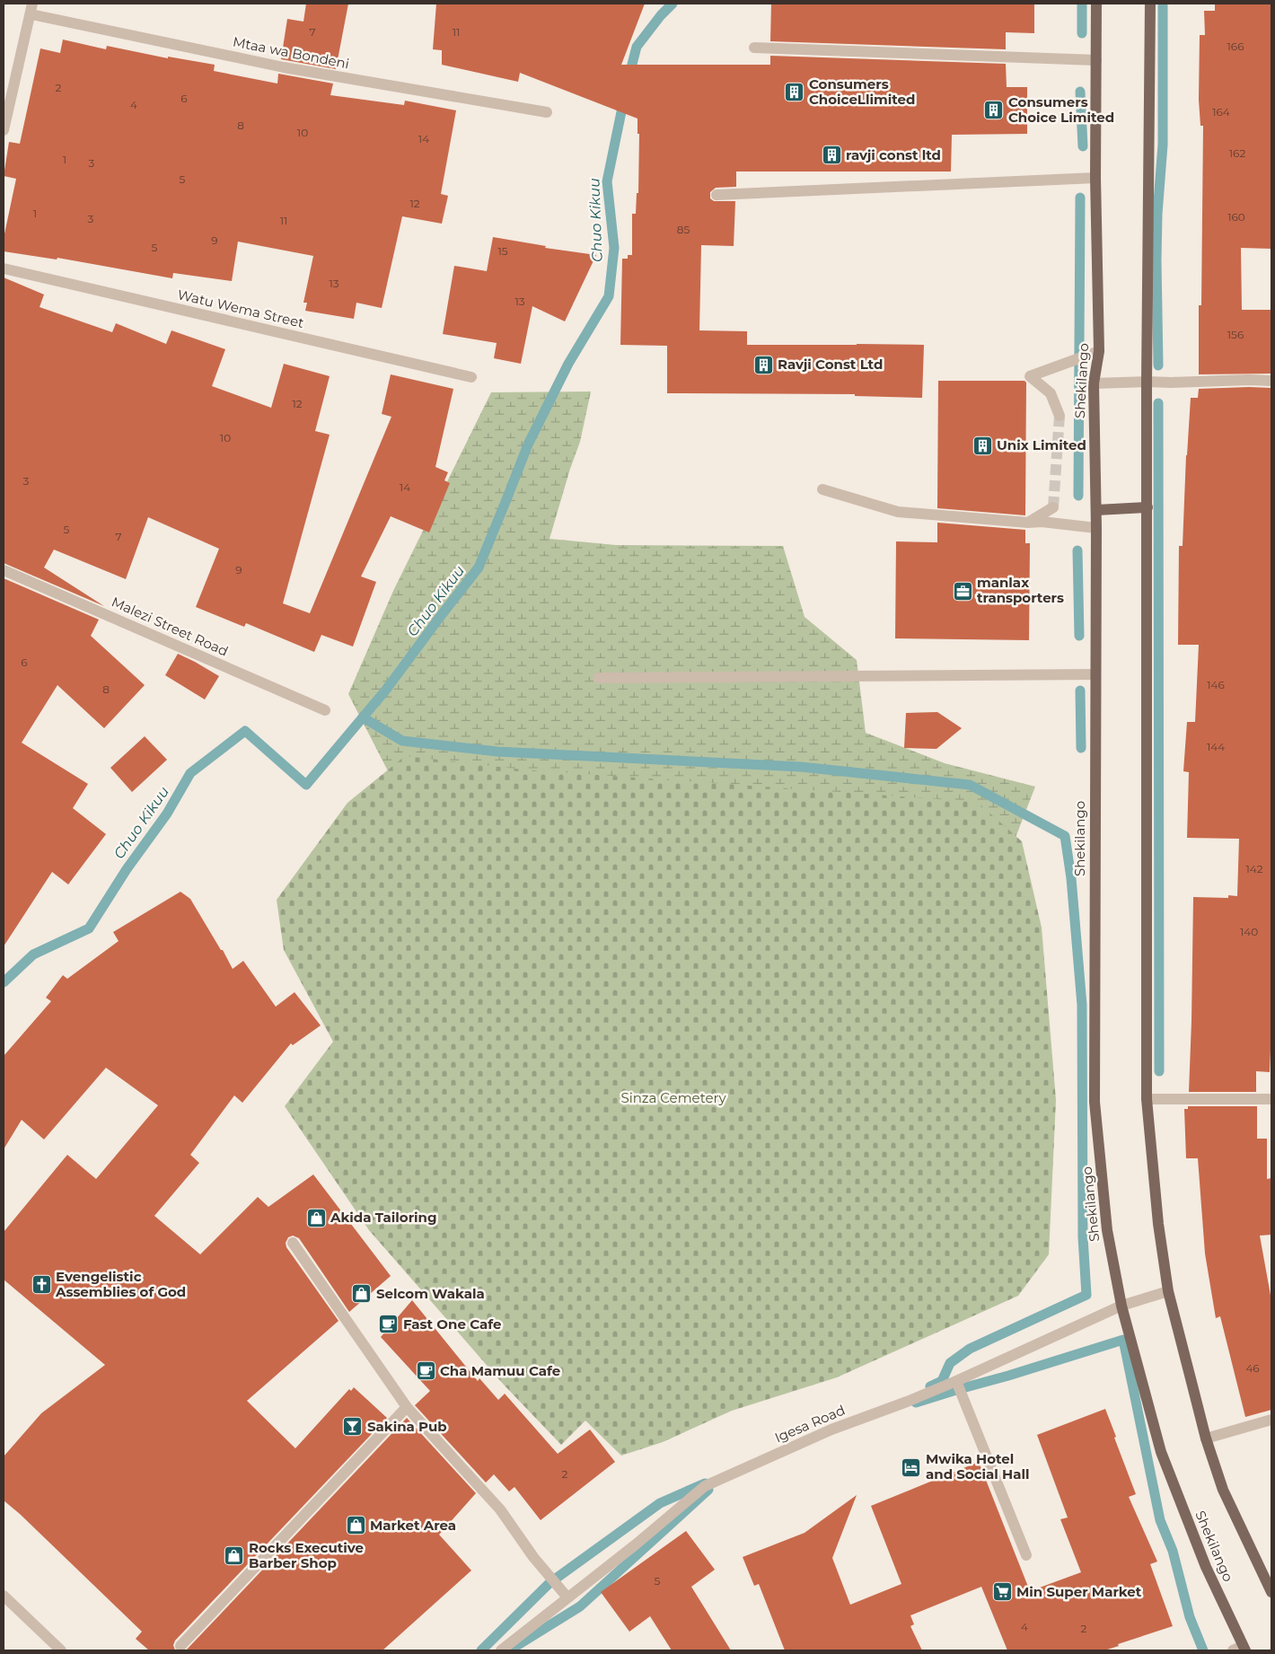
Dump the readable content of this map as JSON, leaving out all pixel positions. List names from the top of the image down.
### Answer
{
  "streets": {
    "main road": ["Shekilango"],
    "street": [
      "Mtaa wa Bondeni",
      "Watu Wema Street",
      "Malezi Street Road",
      "Igesa Road"
    ]
  },
  "crossings": [
    ["Shekilango", "Igesa Road"]
  ],
  "water": ["Chuo Kikuu"],
  "parks": ["Sinza Cemetery"],
  "places": {
    "building": [
      "Consumers ChoiceLlimited",
      "Consumers Choice Limited",
      "ravji const ltd",
      "Ravji Const Ltd",
      "Unix Limited"
    ],
    "office": ["manlax transporters"],
    "shop": [
      "Akida Tailoring",
      "Selcom Wakala",
      "Market Area",
      "Rocks Executive Barber Shop"
    ],
    "church": ["Evengelistic Assemblies of God"],
    "cafe": ["Fast One Cafe", "Cha Mamuu Cafe"],
    "bar": ["Sakina Pub"],
    "hotel": ["Mwika Hotel and Social Hall"],
    "supermarket": ["Min Super Market"]
  },
  "house_numbers": [
    "7",
    "11",
    "166",
    "2",
    "6",
    "4",
    "164",
    "8",
    "10",
    "14",
    "162",
    "1",
    "3",
    "5",
    "12",
    "1",
    "160",
    "3",
    "11",
    "85",
    "9",
    "5",
    "15",
    "13",
    "13",
    "156",
    "12",
    "10",
    "3",
    "14",
    "5",
    "7",
    "9",
    "6",
    "146",
    "8",
    "144",
    "142",
    "140",
    "46",
    "2",
    "5",
    "4",
    "2"
  ]
}
